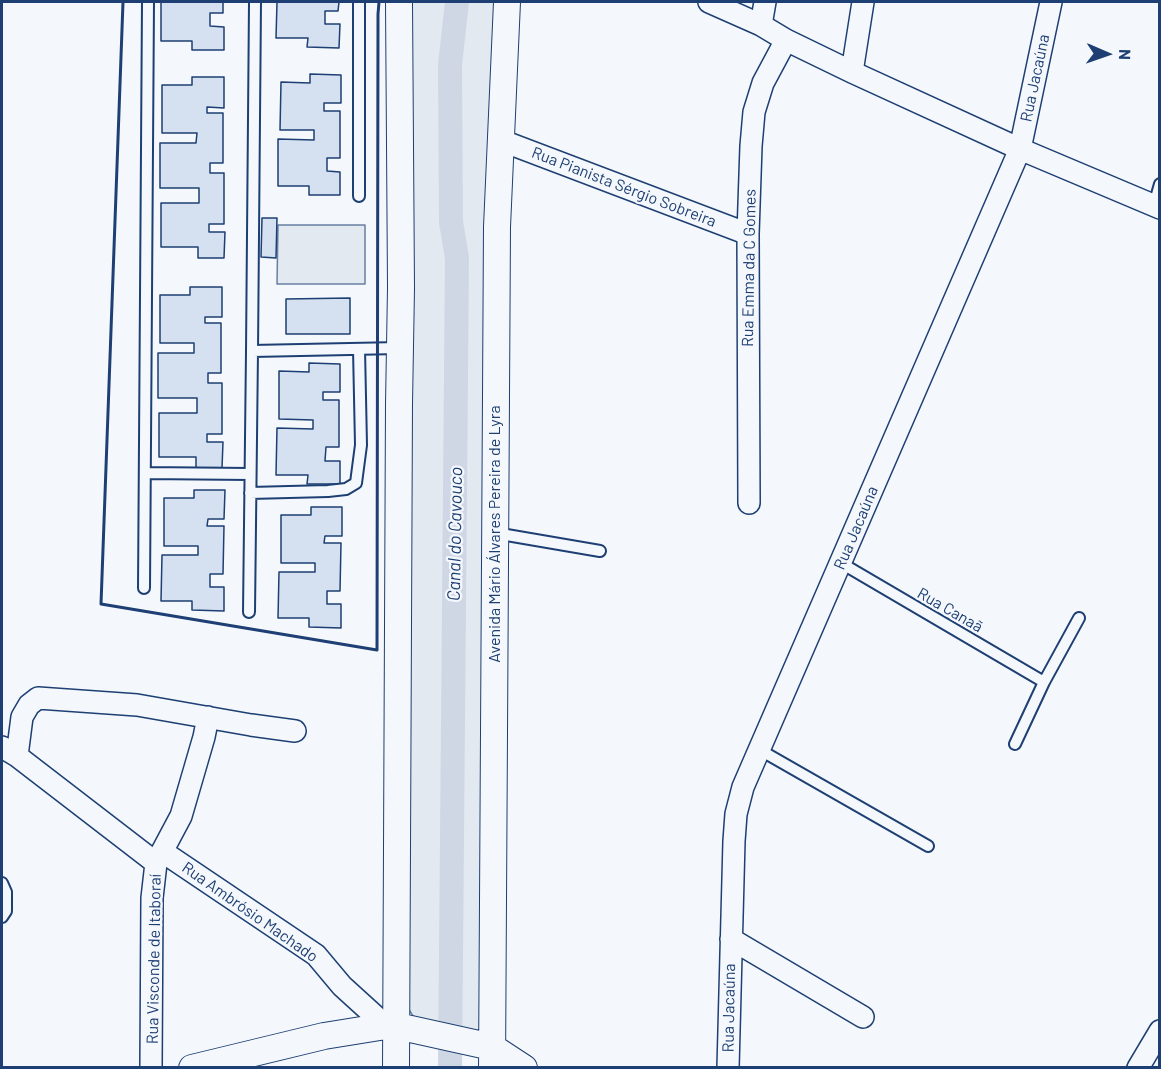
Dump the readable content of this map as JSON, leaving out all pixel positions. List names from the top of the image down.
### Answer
{
  "streets": {
    "street": [
      "Rua Jacaúna",
      "Rua Pianista Sérgio Sobreira",
      "Rua Emma da C Gomes",
      "Avenida Mário Álvares Pereira de Lyra",
      "Rua Ambrósio Machado",
      "Rua Visconde de Itaboraí"
    ],
    "lane": ["Rua Canaã"]
  },
  "crossings": [
    ["Rua Jacaúna", "Rua Canaã"],
    ["Rua Pianista Sérgio Sobreira", "Rua Emma da C Gomes"],
    ["Rua Pianista Sérgio Sobreira", "Avenida Mário Álvares Pereira de Lyra"],
    ["Avenida Mário Álvares Pereira de Lyra", "Rua Ambrósio Machado"],
    ["Rua Ambrósio Machado", "Rua Visconde de Itaboraí"]
  ],
  "water": ["Canal do Cavouco"],
  "north": "right"
}
